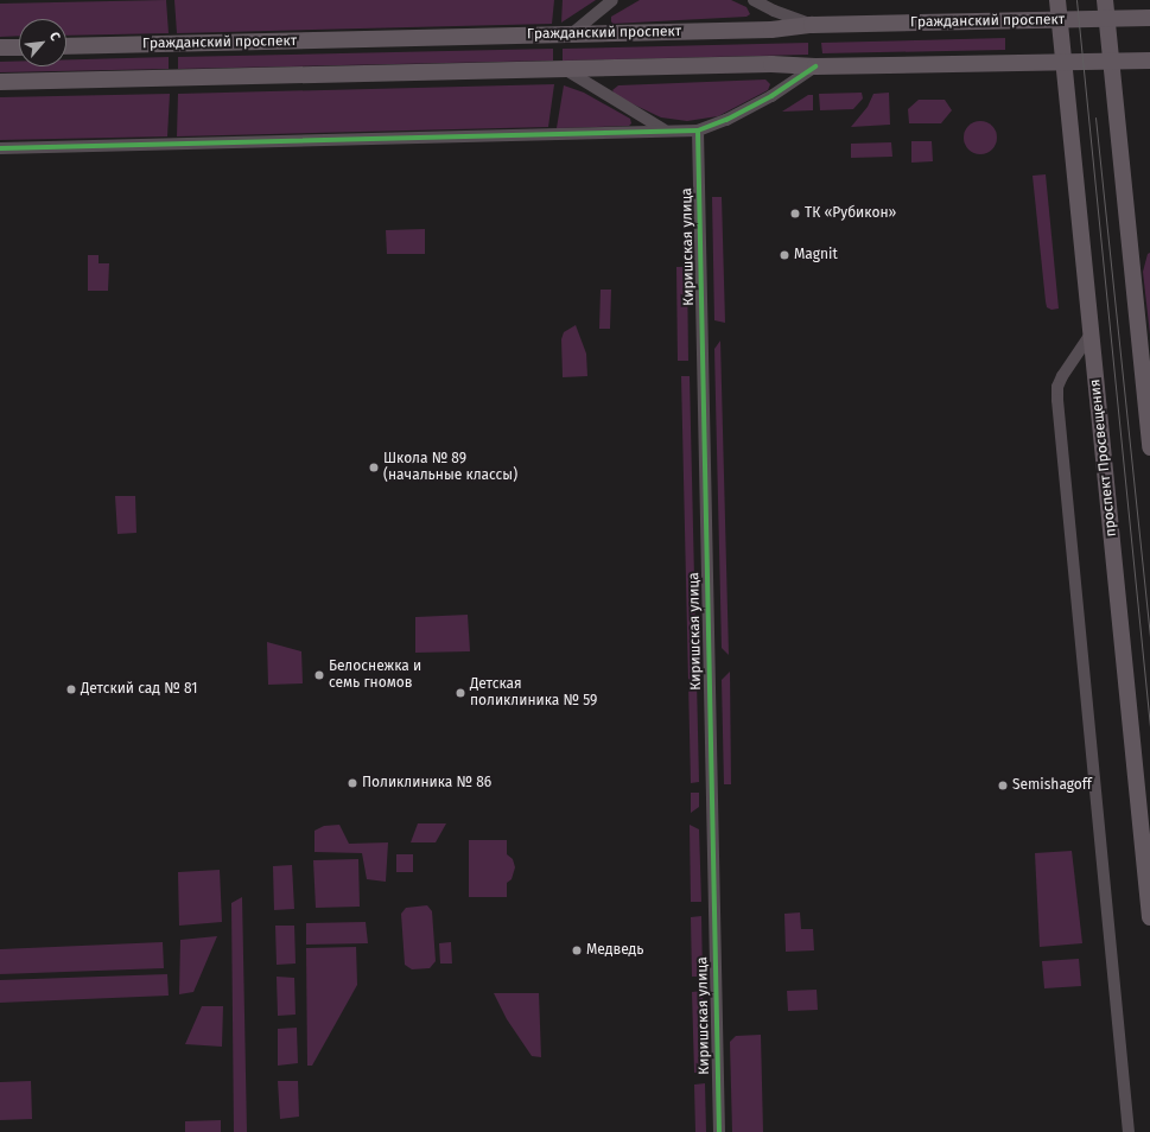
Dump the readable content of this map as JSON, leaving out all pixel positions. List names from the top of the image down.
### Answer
{
  "streets": {
    "main road": ["Гражданский проспект", "проспект Просвещения"],
    "street": ["Киришская улица"]
  },
  "crossings": [
    ["Гражданский проспект", "проспект Просвещения"]
  ],
  "places": [
    "ТК «Рубикон»",
    "Magnit",
    "Школа № 89 (начальные классы)",
    "Белоснежка и семь гномов",
    "Детский сад № 81",
    "Детская поликлиника № 59",
    "Поликлиника № 86",
    "Semishagoff",
    "Медведь"
  ],
  "north": "top right"
}
